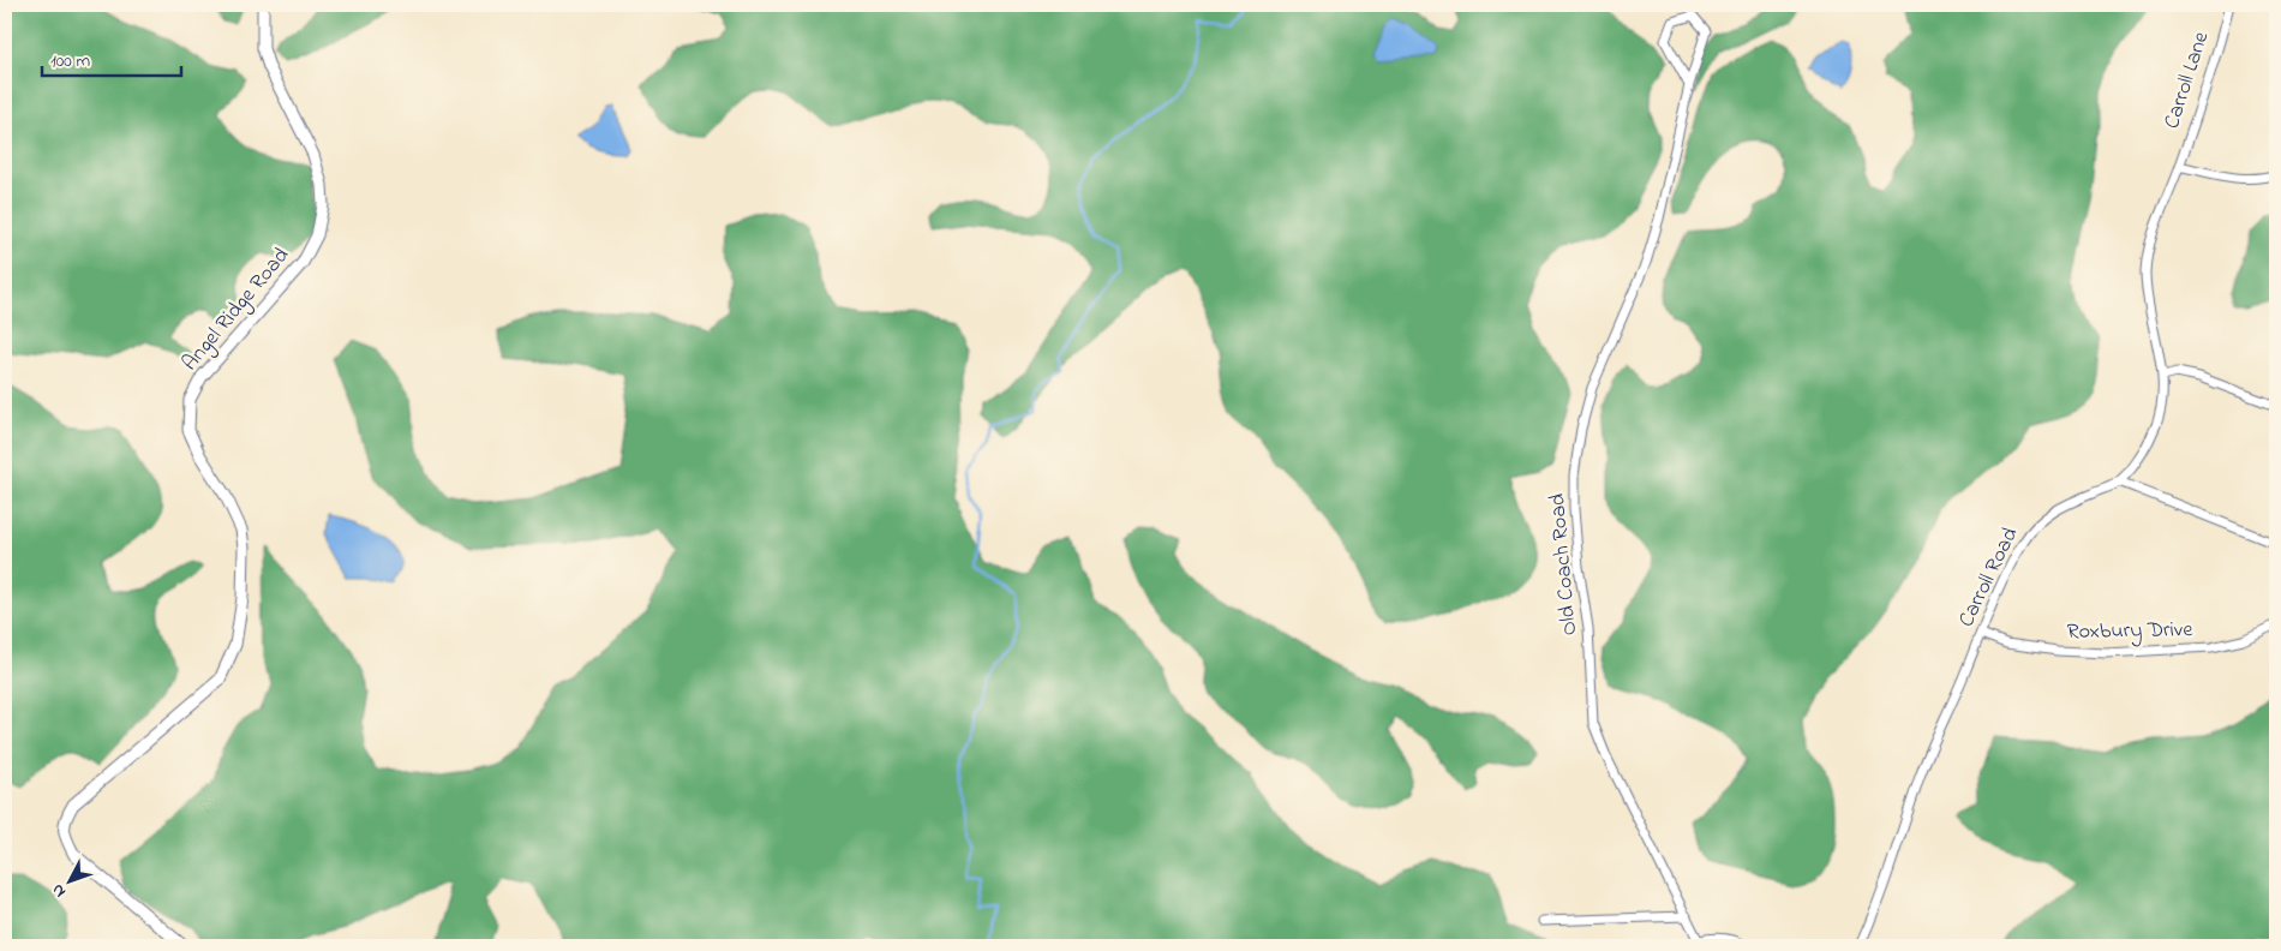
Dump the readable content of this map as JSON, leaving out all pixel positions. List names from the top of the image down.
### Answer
{
  "streets": {
    "street": [
      "Carroll Lane",
      "Angel Ridge Road",
      "Old Coach Road",
      "Carroll Road",
      "Roxbury Drive"
    ]
  },
  "crossings": [
    ["Carroll Lane", "Carroll Road"],
    ["Carroll Road", "Roxbury Drive"]
  ],
  "scale_bar": "100 m",
  "north": "bottom left"
}
